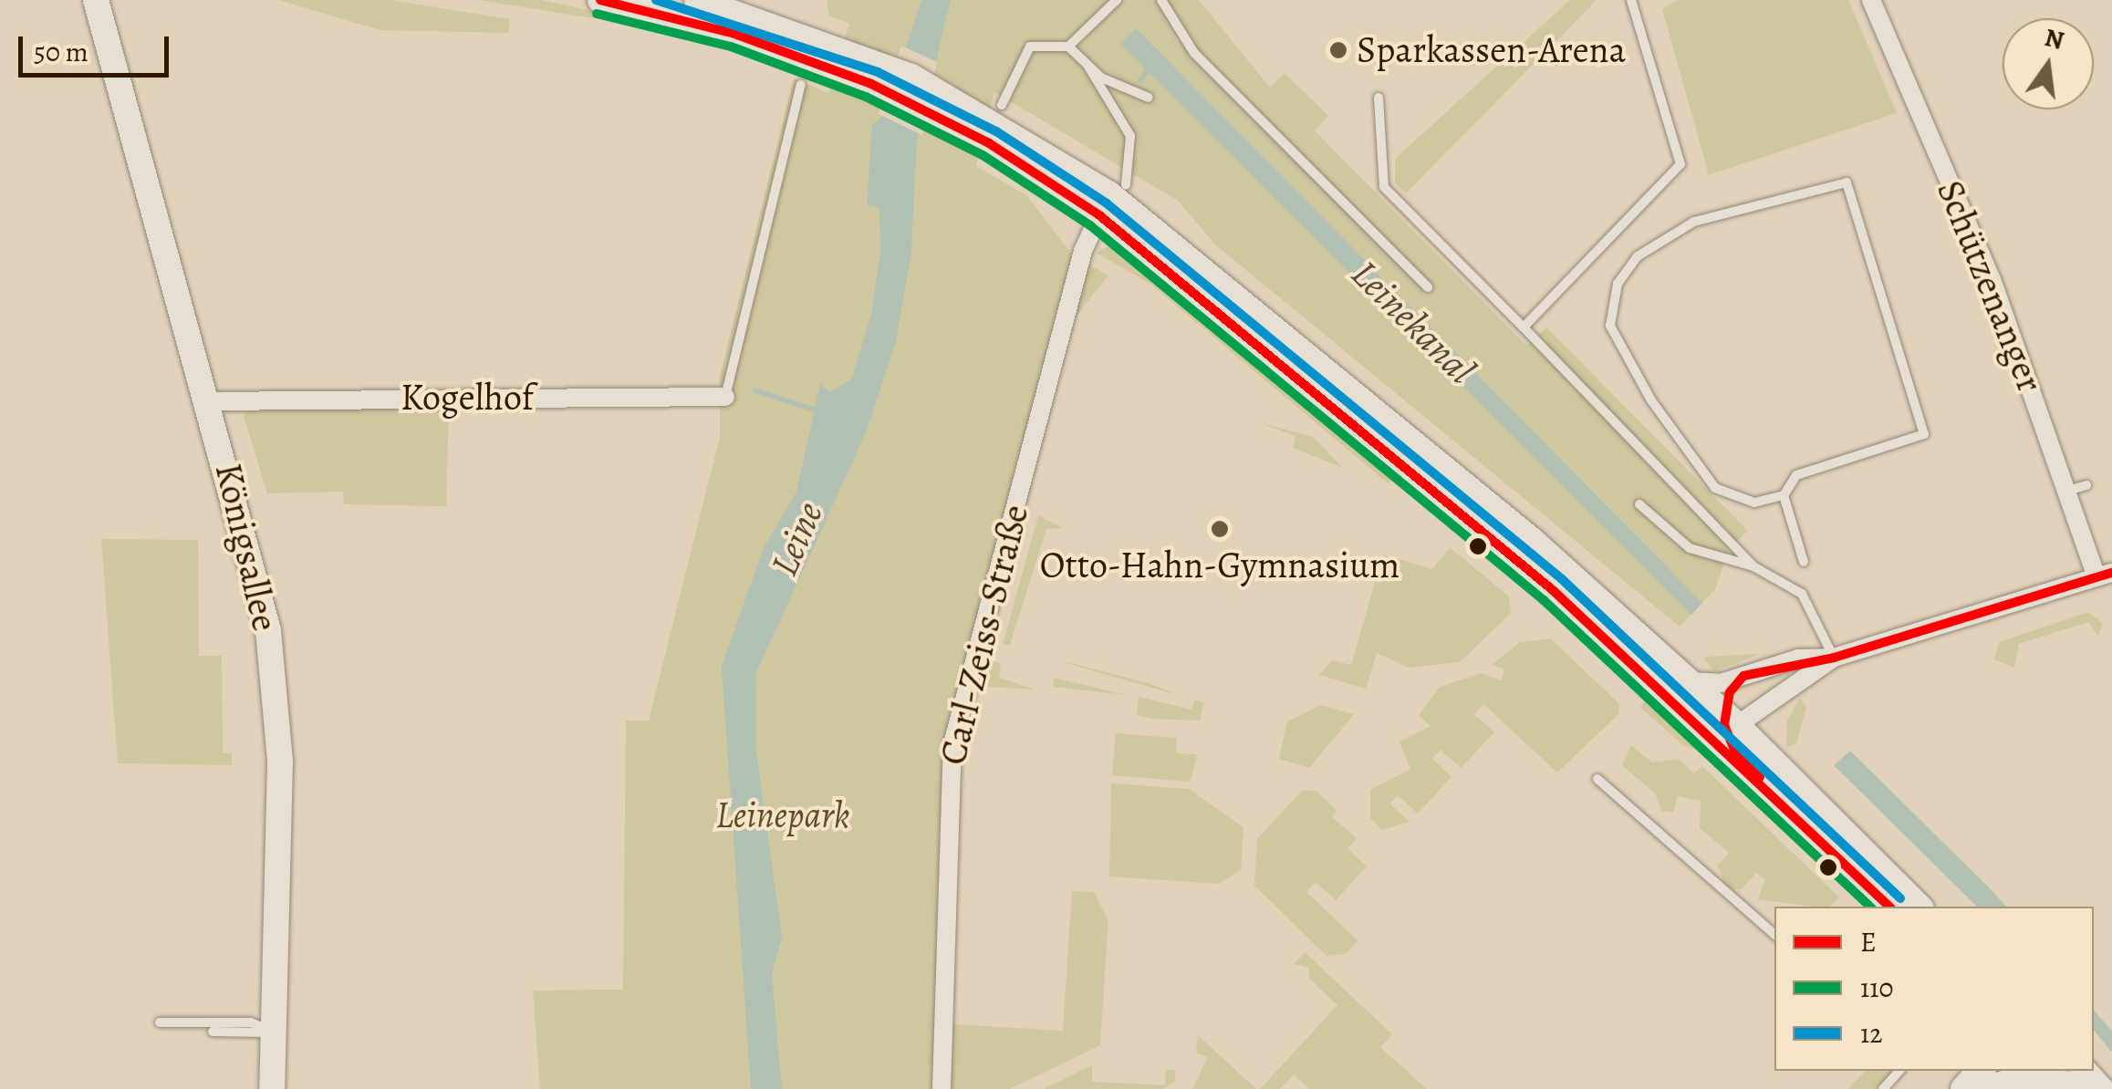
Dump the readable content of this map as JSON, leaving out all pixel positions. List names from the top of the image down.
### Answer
{
  "streets": {
    "street": [
      "Schützenanger",
      "Kogelhof",
      "Königsallee",
      "Carl-Zeiss-Straße"
    ]
  },
  "crossings": [
    ["Kogelhof", "Königsallee"]
  ],
  "water": ["Leinekanal", "Leine"],
  "parks": ["Leinepark"],
  "places": ["Sparkassen-Arena", "Otto-Hahn-Gymnasium"],
  "lines": ["transit line E", "transit line 12", "transit line 110"],
  "legend": ["E", "110", "12"],
  "scale_bar": "50 m",
  "north": "top"
}
